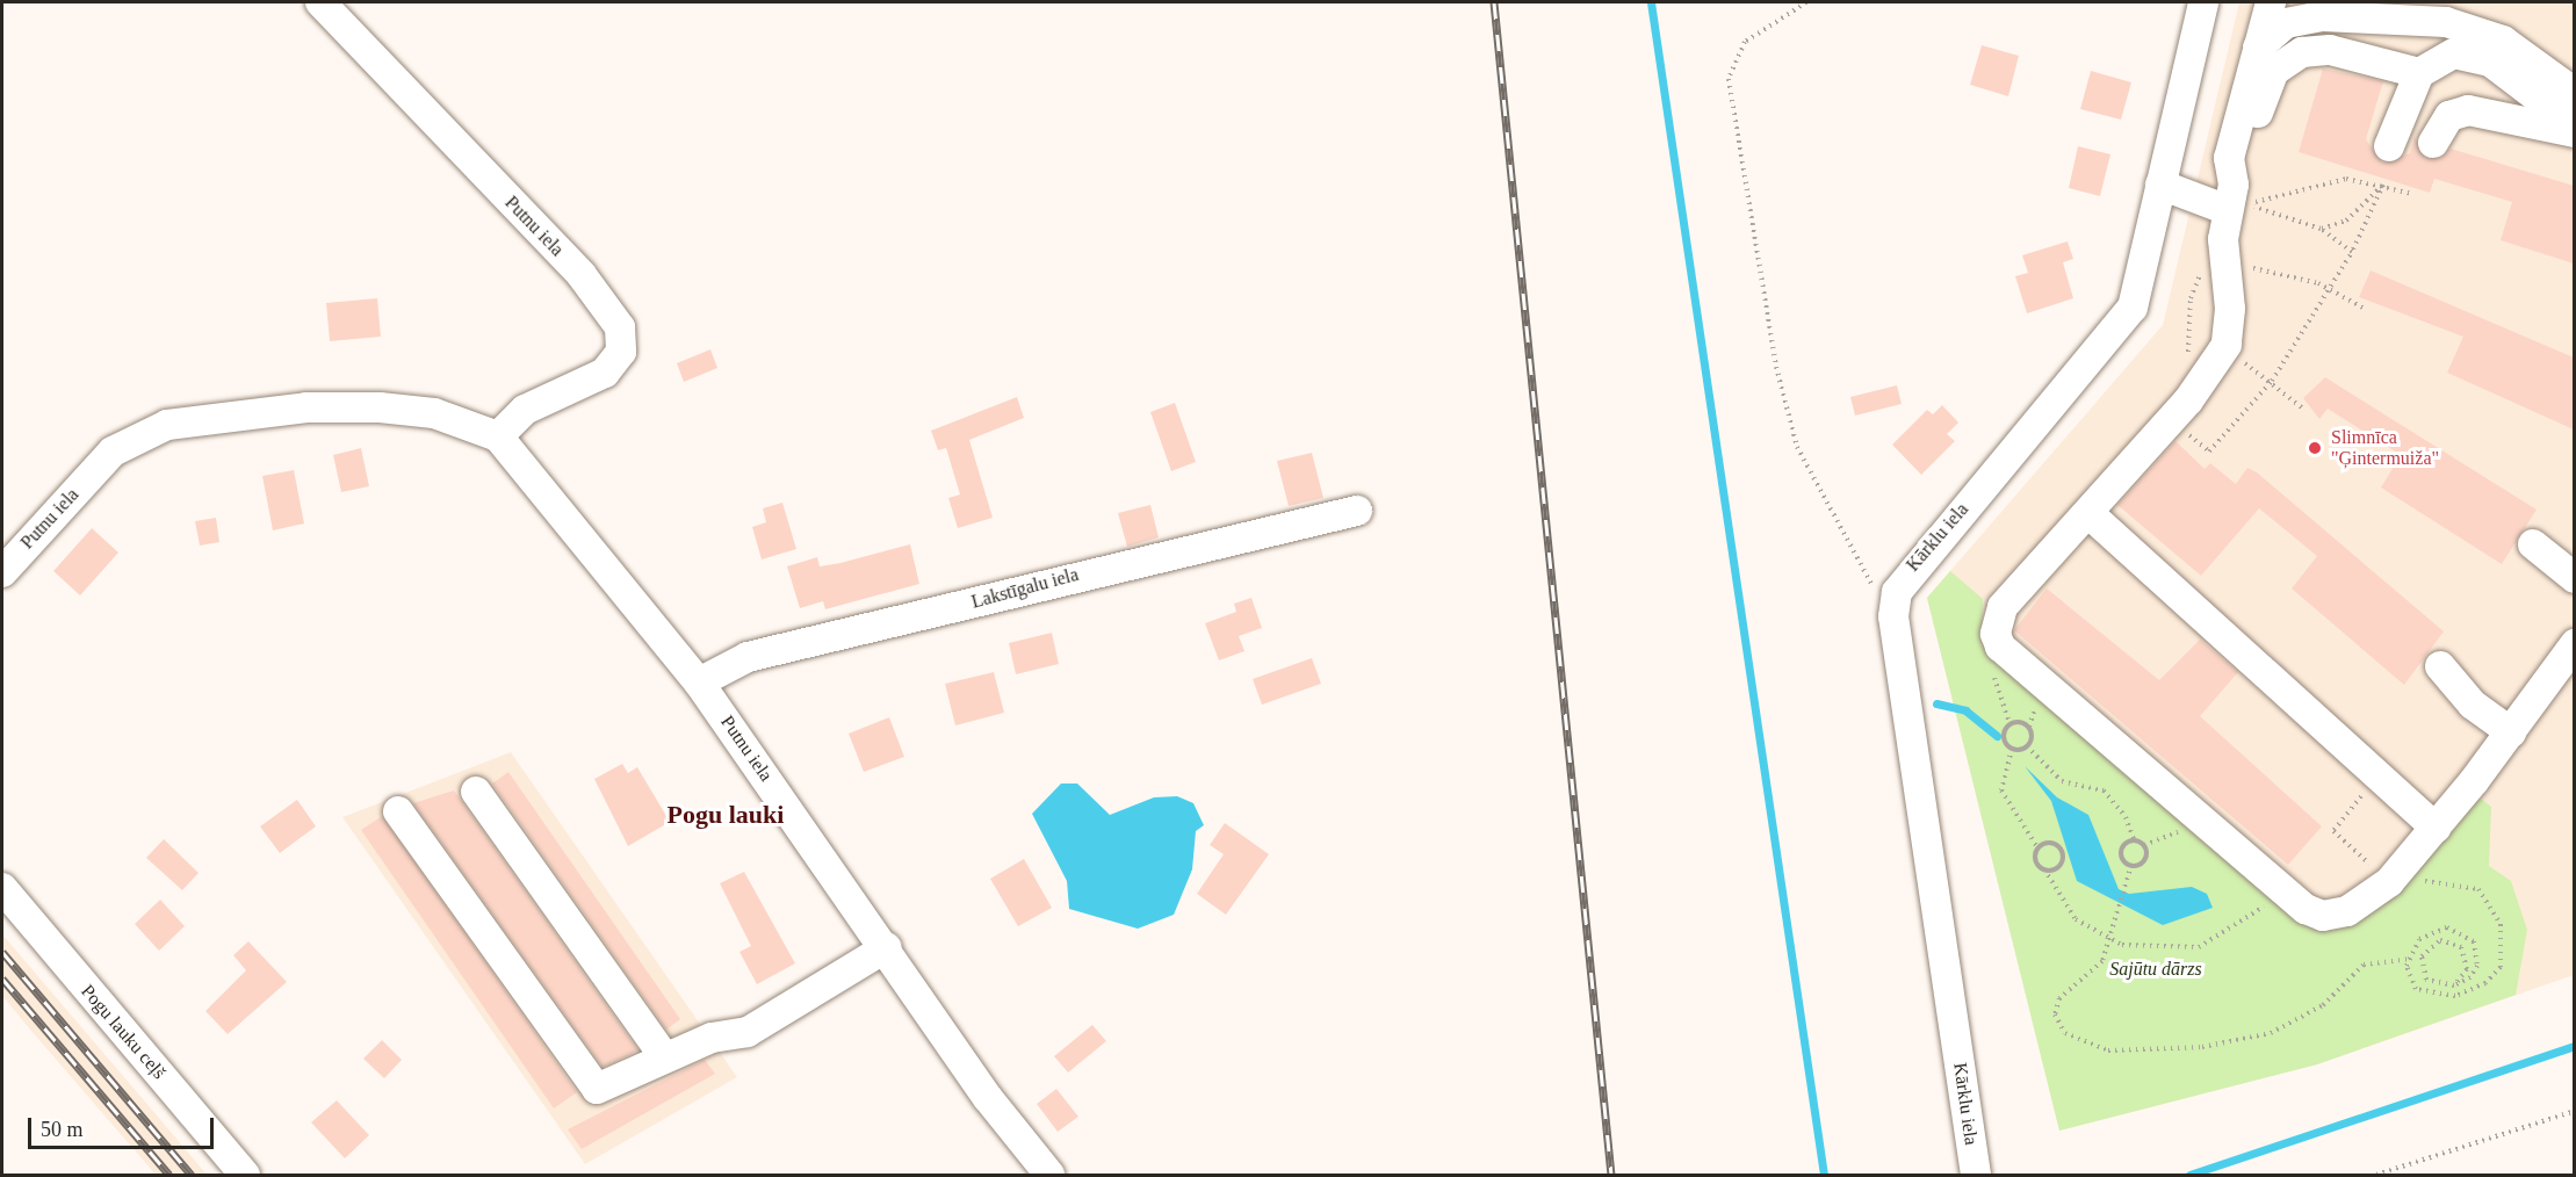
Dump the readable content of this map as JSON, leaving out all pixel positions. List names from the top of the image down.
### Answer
{
  "streets": {
    "street": [
      "Putnu iela",
      "Kārklu iela",
      "Lakstīgalu iela",
      "Pogu lauku ceļš"
    ]
  },
  "crossings": [
    ["Putnu iela", "Lakstīgalu iela"]
  ],
  "districts": ["Pogu lauki"],
  "parks": ["Sajūtu dārzs"],
  "places": ["Slimnīca \"Ģintermuiža\""],
  "scale_bar": "50 m"
}
